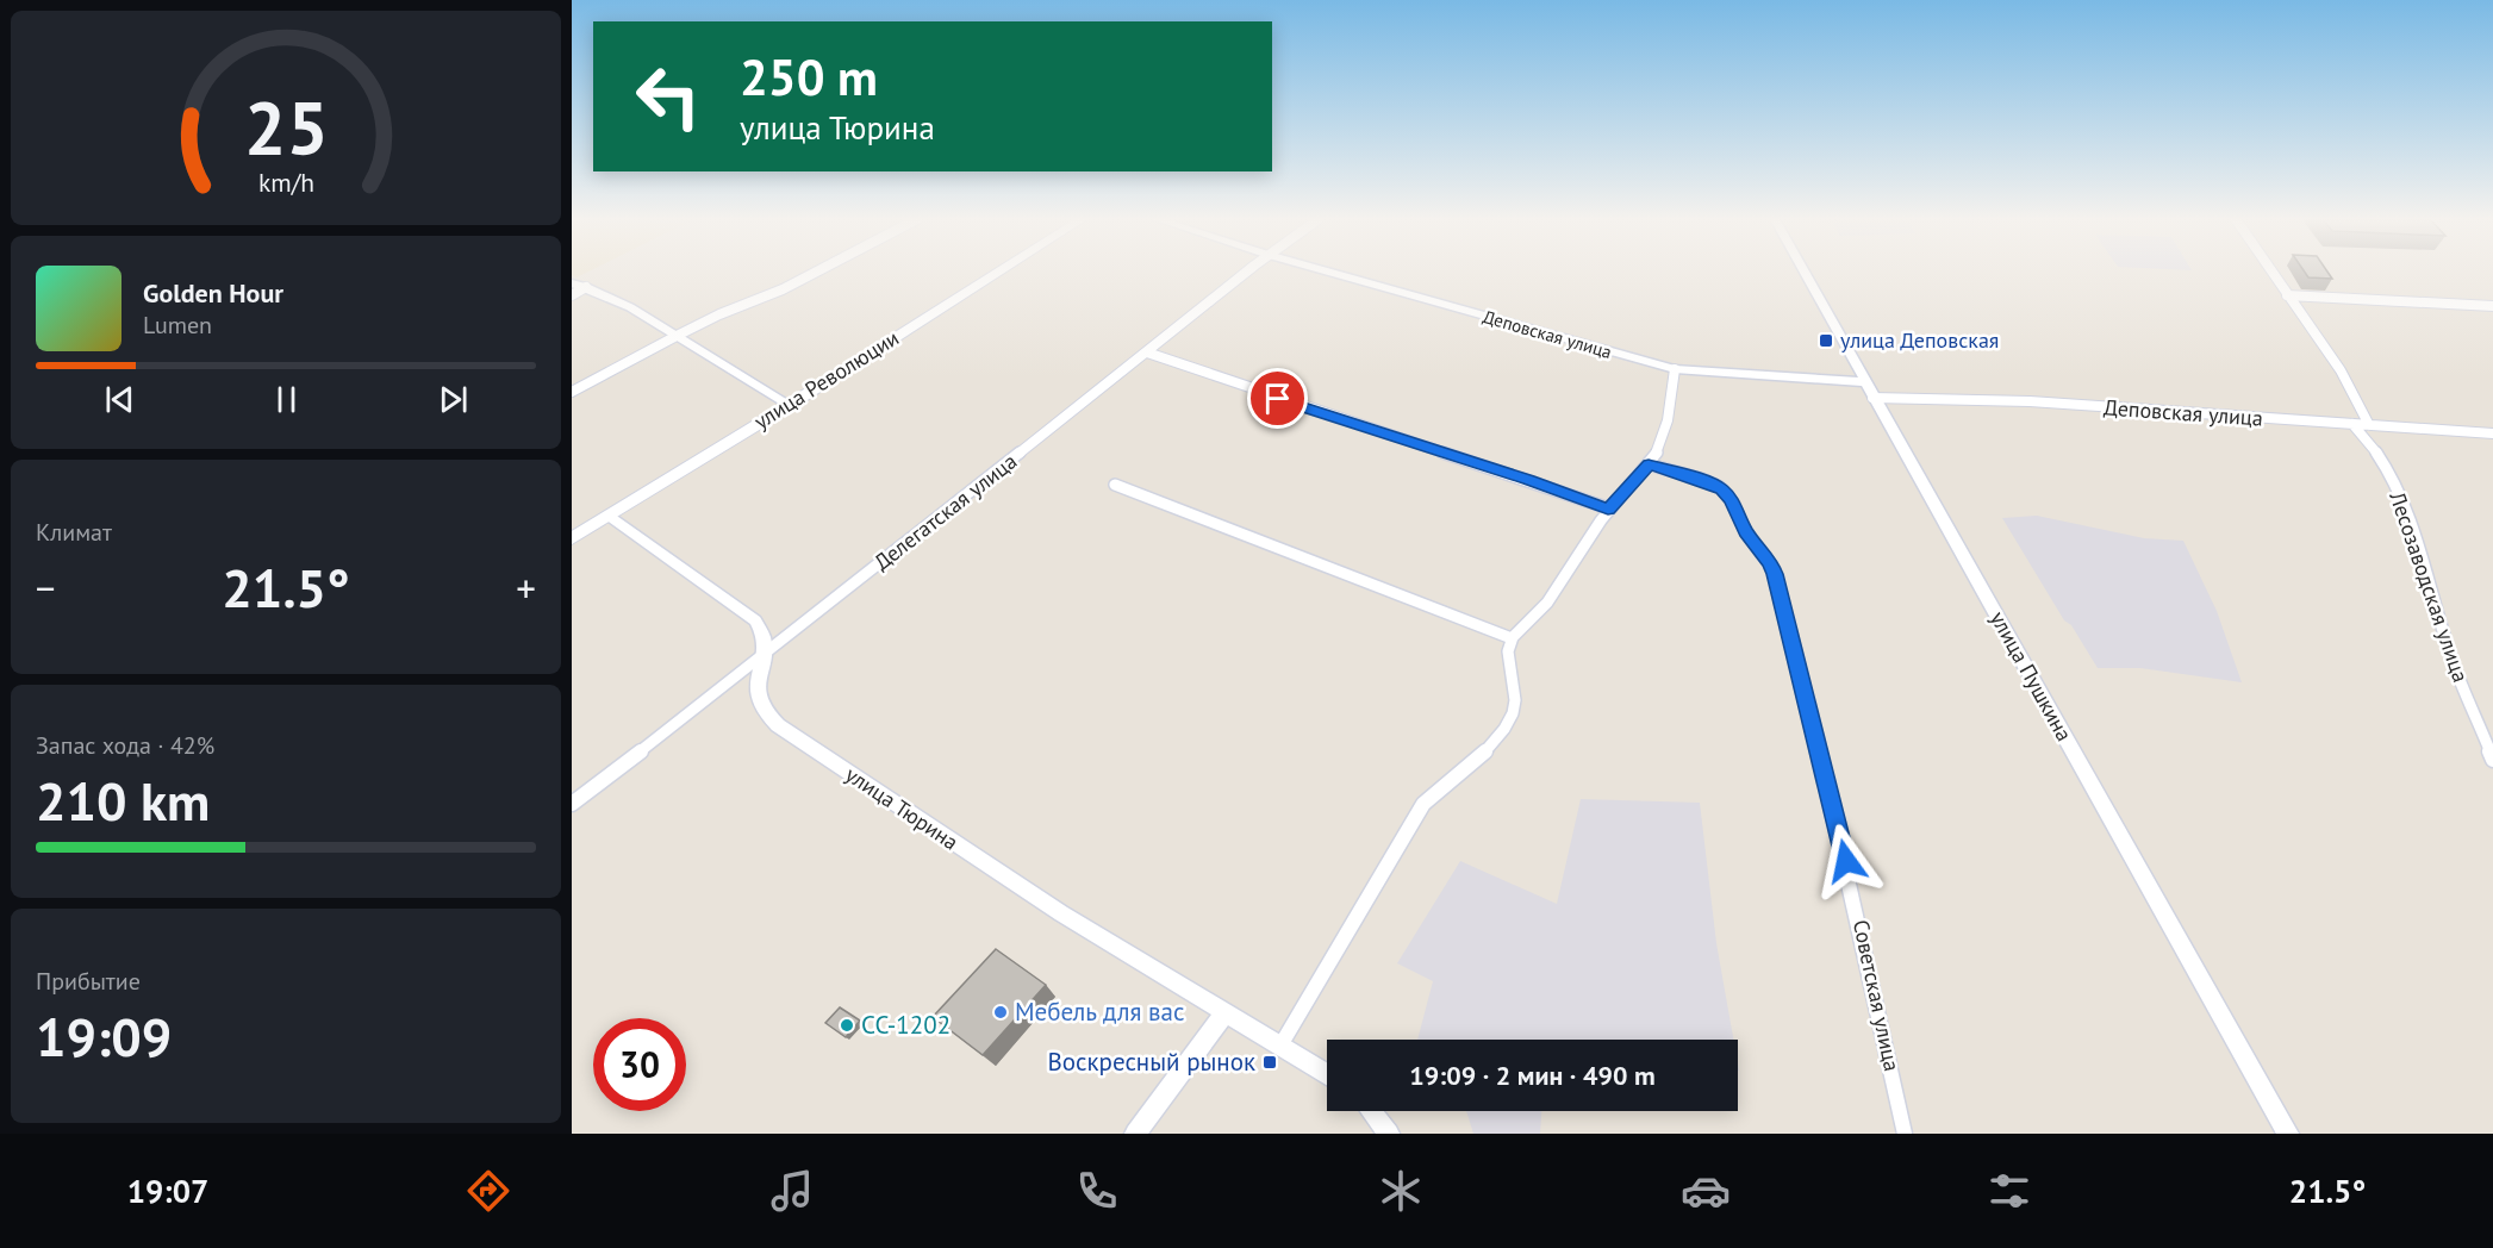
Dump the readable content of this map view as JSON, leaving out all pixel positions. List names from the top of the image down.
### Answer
{
  "streets": {
    "main road": ["улица Революции"],
    "street": [
      "Деповская улица",
      "Делегатская улица",
      "Лесозаводская улица",
      "улица Пушкина",
      "улица Тюрина",
      "Советская улица"
    ]
  },
  "crossings": [
    ["Деповская улица", "Лесозаводская улица"],
    ["Деповская улица", "улица Пушкина"],
    ["улица Революции", "улица Тюрина"],
    ["Делегатская улица", "улица Тюрина"]
  ],
  "places": {
    "transit": ["улица Деповская", "Воскресный рынок"],
    "other": ["Мебель для вас", "СС-1202"]
  },
  "page": {
    "turn": ["250 m", "улица Тюрина"],
    "song": ["Golden Hour", "Lumen"],
    "tile": [
      "Климат",
      ["Запас хода · 42%", "210 km"],
      ["Прибытие", "19:09"]
    ],
    "heat": ["−", "21.5°", "+"],
    "limit": "30",
    "trip": "19:09 · 2 мин · 490 m",
    "tabs": ["19:07", "21.5°"],
    "gauge": ["25", "km/h"]
  }
}
